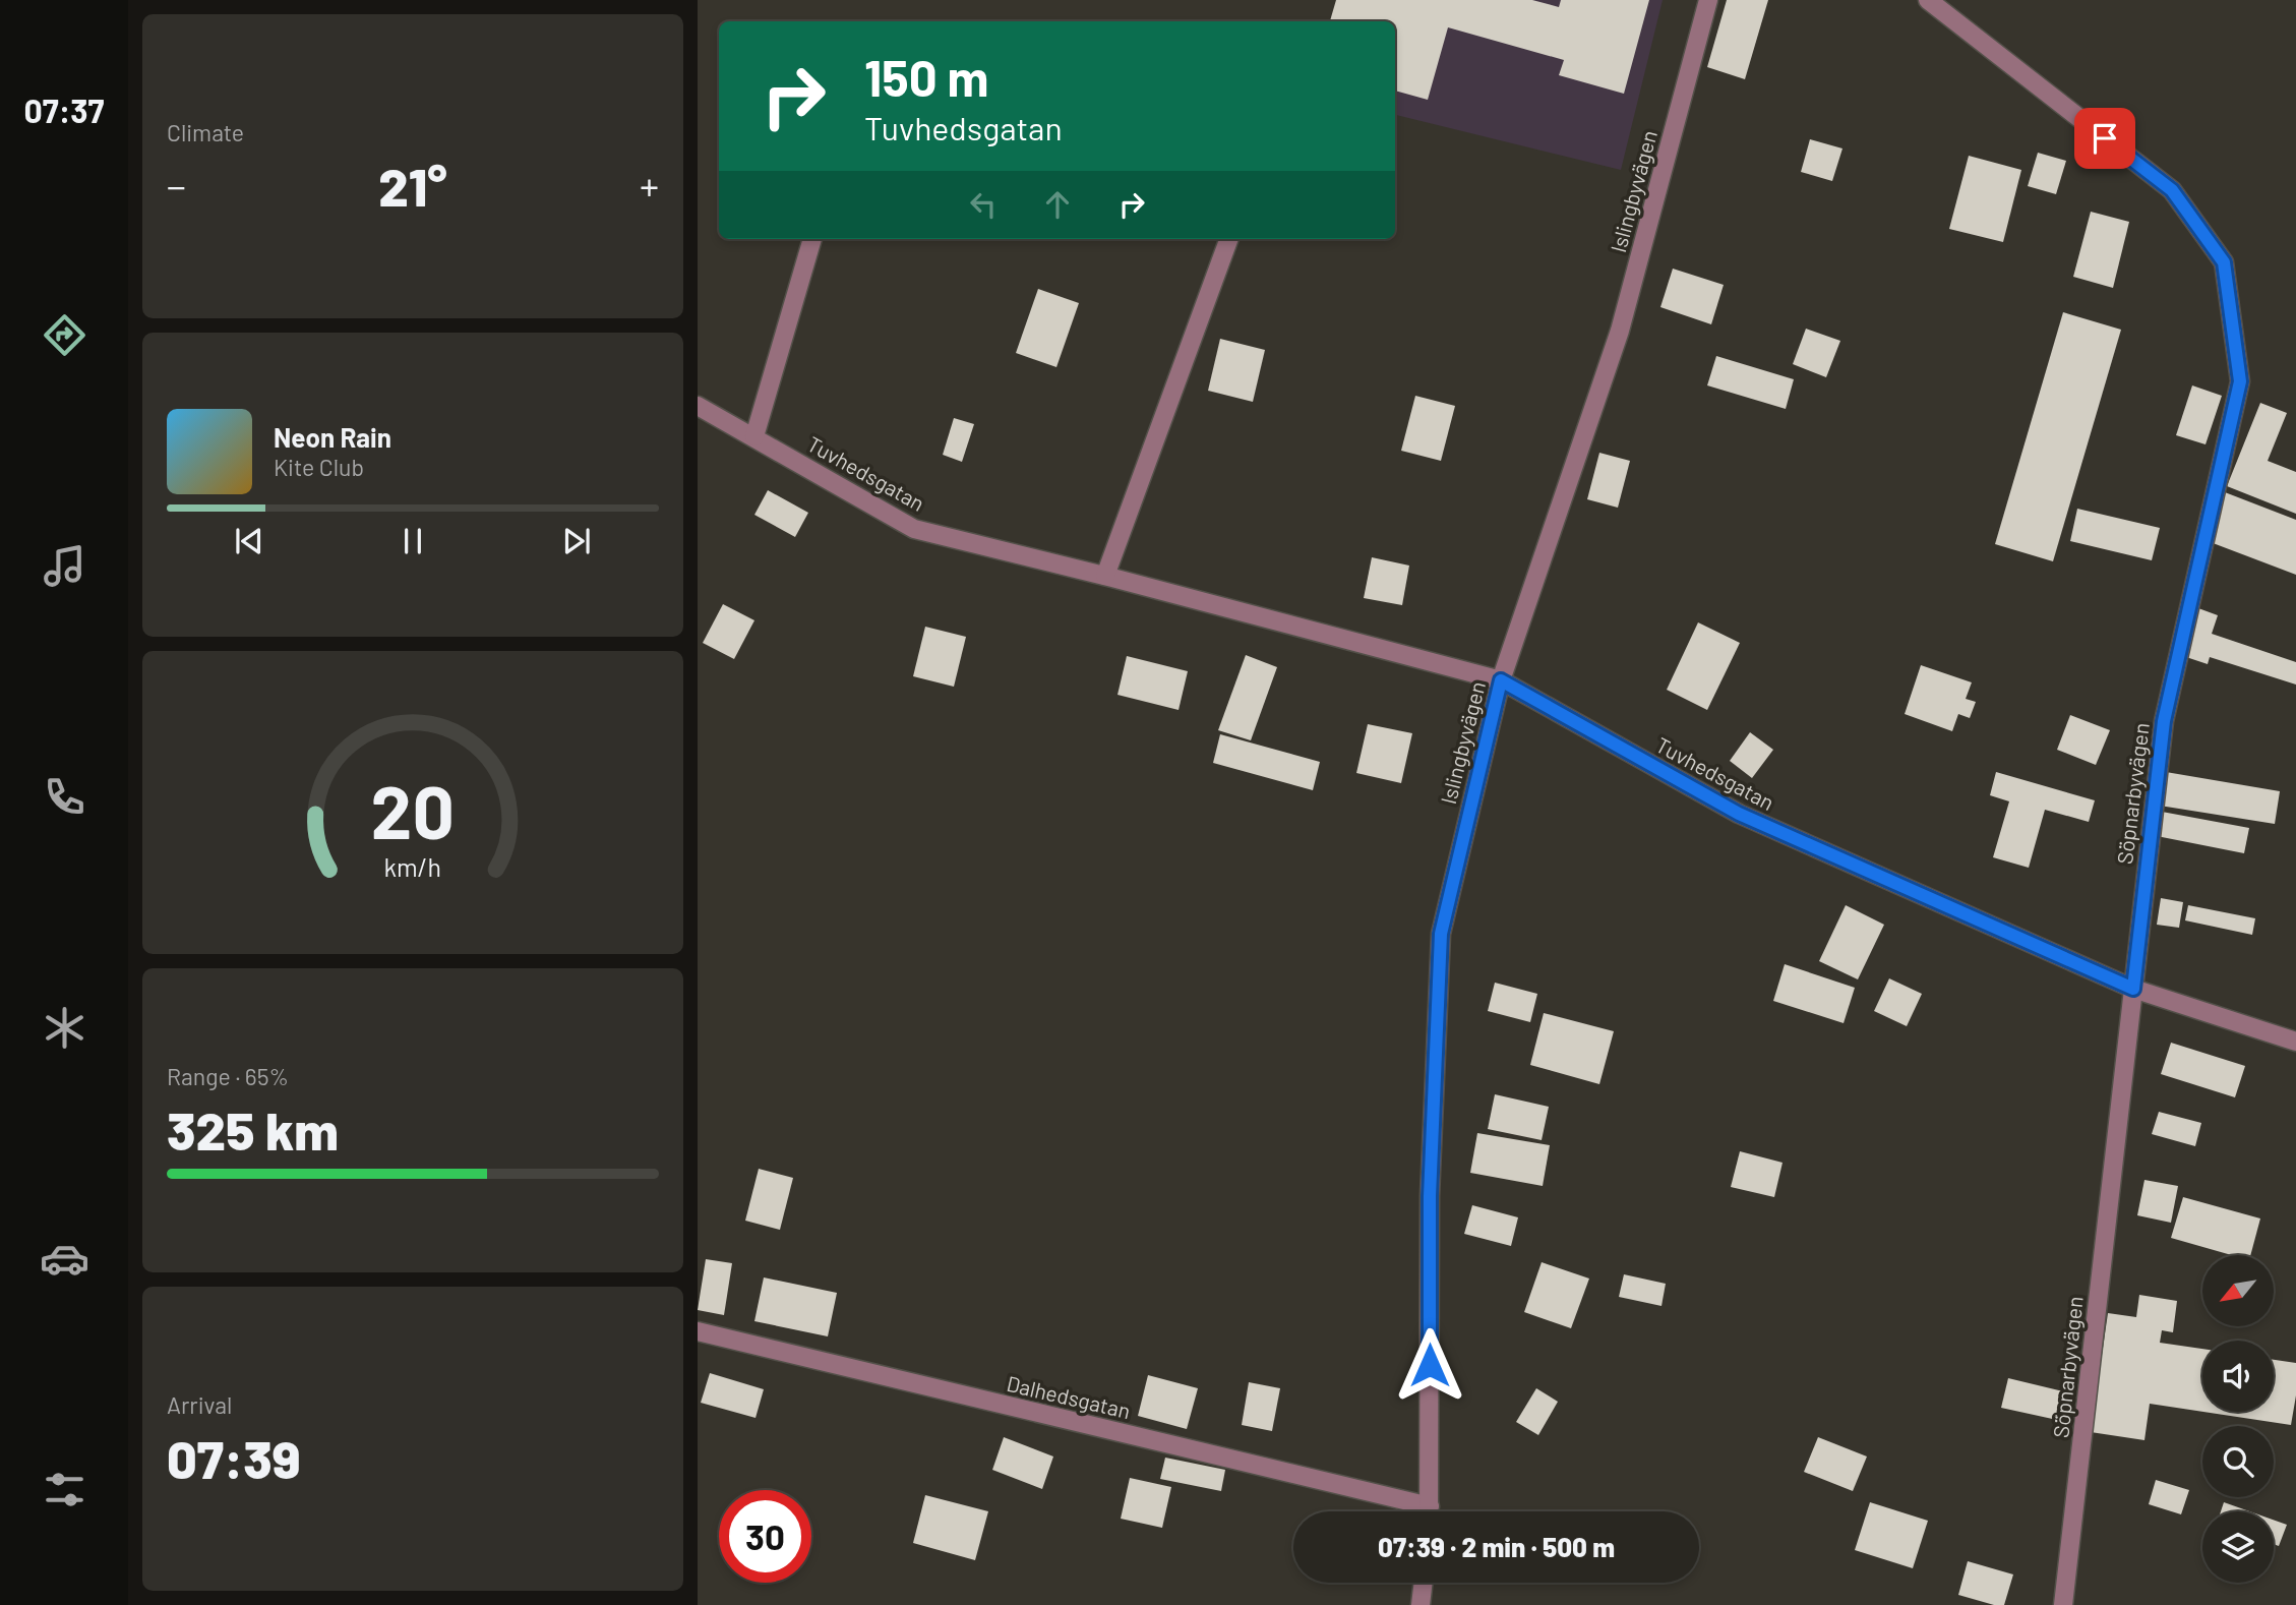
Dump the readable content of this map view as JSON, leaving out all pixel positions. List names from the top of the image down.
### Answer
{
  "streets": {
    "street": [
      "Islingbyvägen",
      "Tuvhedsgatan",
      "Söpnarbyvägen",
      "Dalhedsgatan"
    ]
  },
  "crossings": [
    ["Islingbyvägen", "Tuvhedsgatan"],
    ["Tuvhedsgatan", "Söpnarbyvägen"]
  ],
  "north": "bottom left",
  "page": {
    "tabs": "07:37",
    "tile": [
      "Climate",
      ["Range · 65%", "325 km"],
      ["Arrival", "07:39"]
    ],
    "turn": ["150 m", "Tuvhedsgatan"],
    "heat": ["−", "21°", "+"],
    "song": ["Neon Rain", "Kite Club"],
    "limit": "30",
    "trip": "07:39 · 2 min · 500 m",
    "gauge": ["20", "km/h"]
  }
}
